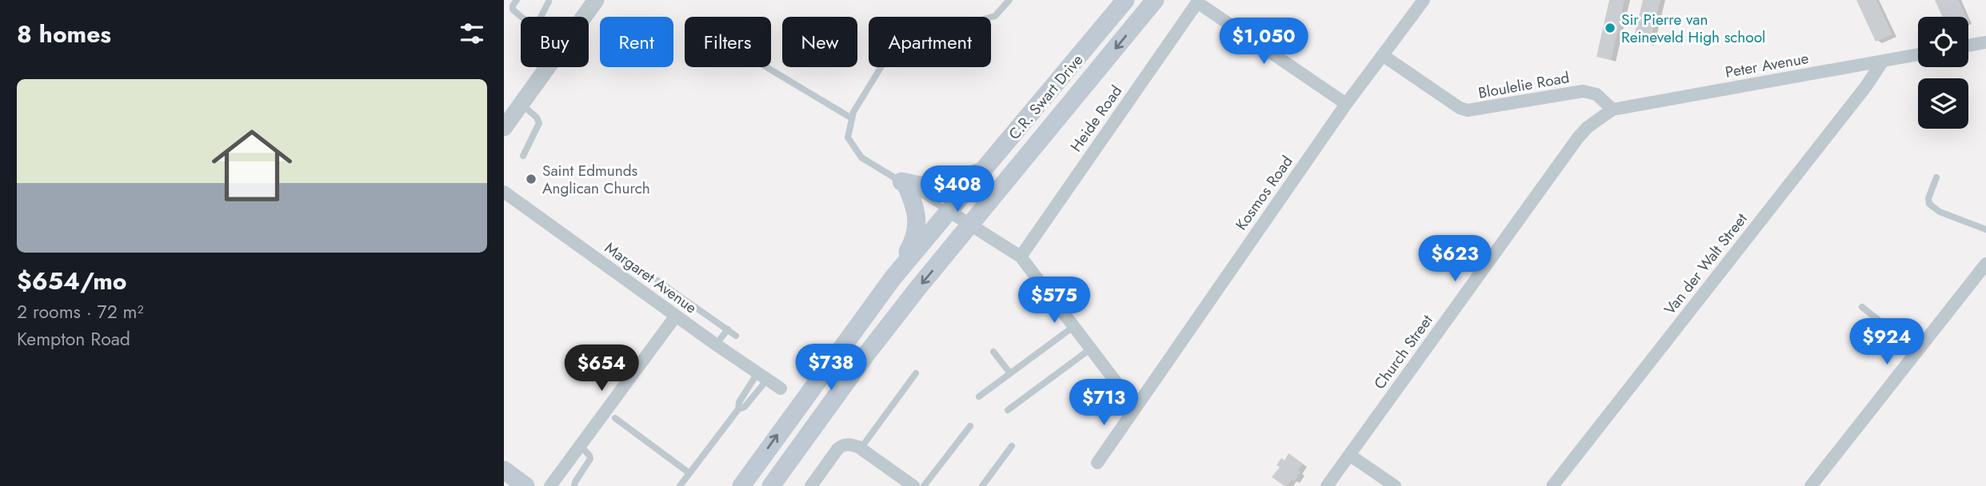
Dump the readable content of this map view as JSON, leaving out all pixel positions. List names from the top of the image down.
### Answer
{
  "streets": {
    "main road": ["C.R. Swart Drive"],
    "street": [
      "Peter Avenue",
      "Bloulelie Road",
      "Heide Road",
      "Kosmos Road",
      "Van der Walt Street",
      "Margaret Avenue",
      "Church Street"
    ]
  },
  "crossings": [
    ["Peter Avenue", "Bloulelie Road"],
    ["Peter Avenue", "Van der Walt Street"],
    ["Peter Avenue", "Church Street"],
    ["Bloulelie Road", "Kosmos Road"],
    ["Bloulelie Road", "Church Street"]
  ],
  "places": ["Sir Pierre van Reineveld High school", "Saint Edmunds Anglican Church"],
  "page": {
    "heading": "8 homes",
    "chip": [
      "Buy",
      "Rent",
      "Filters",
      "New",
      "Apartment"
    ],
    "price": [
      "$1,050",
      "$408",
      "$623",
      "$575",
      "$924",
      "$738",
      "$654",
      "$713"
    ],
    "list": [
      {
        "name": "$654/mo",
        "note": "2 rooms · 72 m² · Kempton Road"
      }
    ]
  }
}
